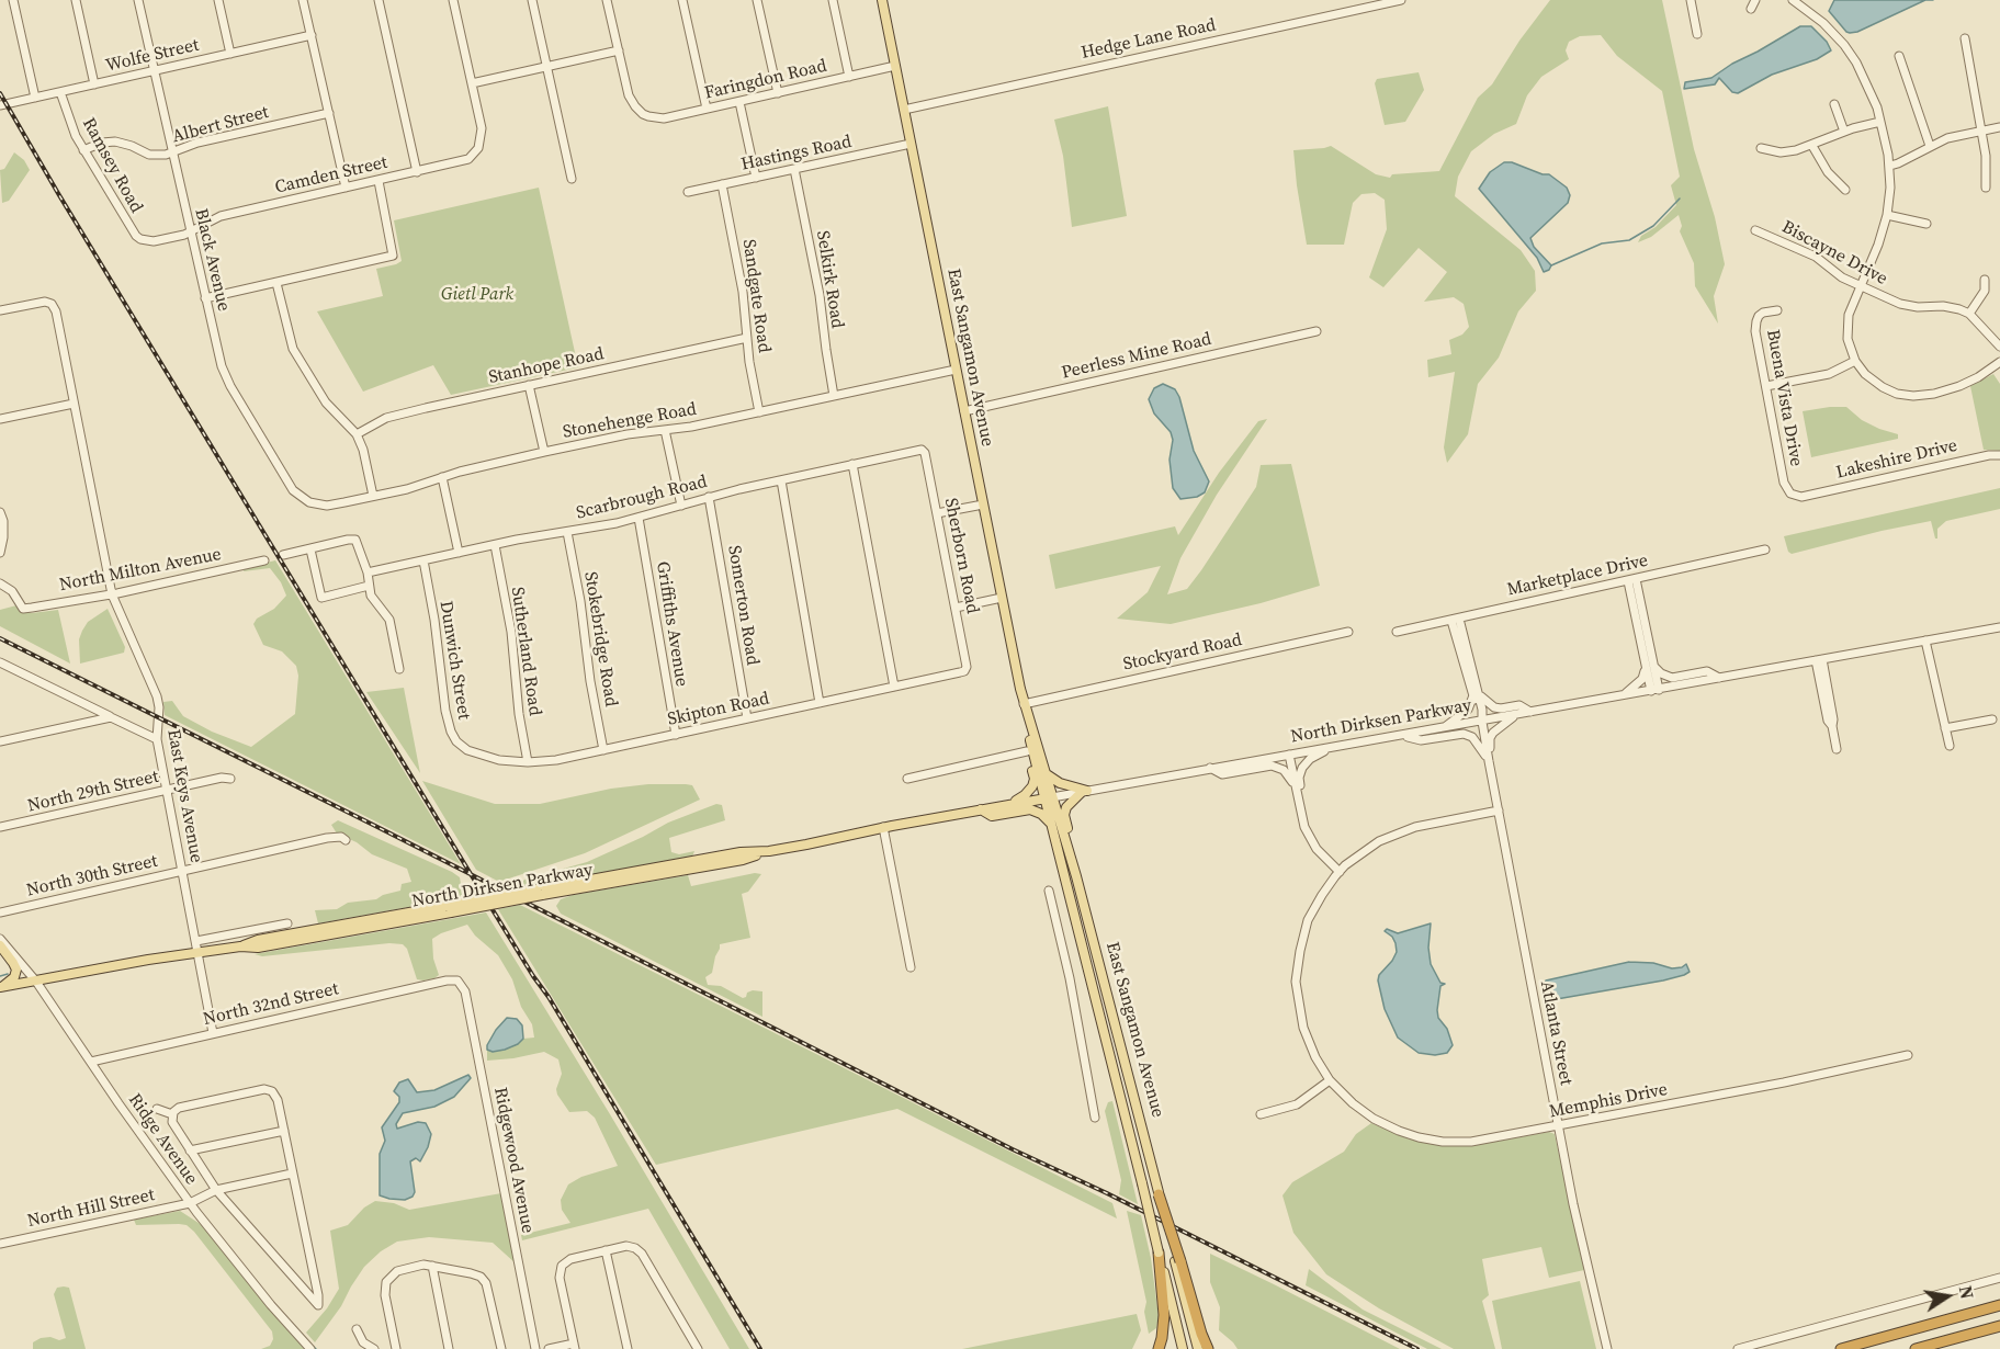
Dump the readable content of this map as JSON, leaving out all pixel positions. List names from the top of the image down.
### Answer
{
  "streets": {
    "main road": ["East Sangamon Avenue", "North Dirksen Parkway"],
    "street": [
      "Hedge Lane Road",
      "Wolfe Street",
      "Faringdon Road",
      "Albert Street",
      "Hastings Road",
      "Ramsey Road",
      "Camden Street",
      "Biscayne Drive",
      "Black Avenue",
      "Selkirk Road",
      "Sandgate Road",
      "Peerless Mine Road",
      "Stanhope Road",
      "Buena Vista Drive",
      "Stonehenge Road",
      "Lakeshire Drive",
      "Scarbrough Road",
      "Sherborn Road",
      "North Milton Avenue",
      "Marketplace Drive",
      "Somerton Road",
      "Griffiths Avenue",
      "Stokebridge Road",
      "Sutherland Road",
      "Stockyard Road",
      "Dunwich Street",
      "Skipton Road",
      "North 29th Street",
      "East Keys Avenue",
      "North 30th Street",
      "North 32nd Street",
      "Atlanta Street",
      "Memphis Drive",
      "Ridge Avenue",
      "Ridgewood Avenue",
      "North Hill Street"
    ]
  },
  "crossings": [
    ["Hedge Lane Road", "East Sangamon Avenue"],
    ["Wolfe Street", "Ramsey Road"],
    ["Wolfe Street", "Black Avenue"],
    ["Faringdon Road", "East Sangamon Avenue"],
    ["Albert Street", "Ramsey Road"],
    ["Albert Street", "Black Avenue"],
    ["Hastings Road", "Selkirk Road"],
    ["Hastings Road", "Sandgate Road"],
    ["Hastings Road", "East Sangamon Avenue"],
    ["Ramsey Road", "Camden Street"],
    ["Ramsey Road", "Black Avenue"],
    ["Camden Street", "Black Avenue"],
    ["Black Avenue", "Stonehenge Road"],
    ["Selkirk Road", "Stonehenge Road"],
    ["Sandgate Road", "Stanhope Road"],
    ["Sandgate Road", "Stonehenge Road"],
    ["Peerless Mine Road", "East Sangamon Avenue"],
    ["East Sangamon Avenue", "Stonehenge Road"],
    ["East Sangamon Avenue", "Stockyard Road"],
    ["East Sangamon Avenue", "North Dirksen Parkway"],
    ["Buena Vista Drive", "Lakeshire Drive"],
    ["Scarbrough Road", "Sherborn Road"],
    ["Scarbrough Road", "Somerton Road"],
    ["Scarbrough Road", "Griffiths Avenue"],
    ["Scarbrough Road", "Stokebridge Road"],
    ["Scarbrough Road", "Sutherland Road"],
    ["Scarbrough Road", "Dunwich Street"],
    ["Sherborn Road", "Skipton Road"],
    ["North Milton Avenue", "East Keys Avenue"],
    ["Marketplace Drive", "Atlanta Street"],
    ["Somerton Road", "Skipton Road"],
    ["Griffiths Avenue", "Skipton Road"],
    ["Stokebridge Road", "Skipton Road"],
    ["Sutherland Road", "Skipton Road"],
    ["Dunwich Street", "Skipton Road"],
    ["North Dirksen Parkway", "East Keys Avenue"],
    ["North Dirksen Parkway", "Atlanta Street"],
    ["North Dirksen Parkway", "Ridge Avenue"],
    ["North 29th Street", "East Keys Avenue"],
    ["East Keys Avenue", "North 30th Street"],
    ["East Keys Avenue", "North 32nd Street"],
    ["North 32nd Street", "Ridge Avenue"],
    ["North 32nd Street", "Ridgewood Avenue"],
    ["Atlanta Street", "Memphis Drive"],
    ["Ridge Avenue", "North Hill Street"]
  ],
  "parks": ["Gietl Park"],
  "north": "right"
}
